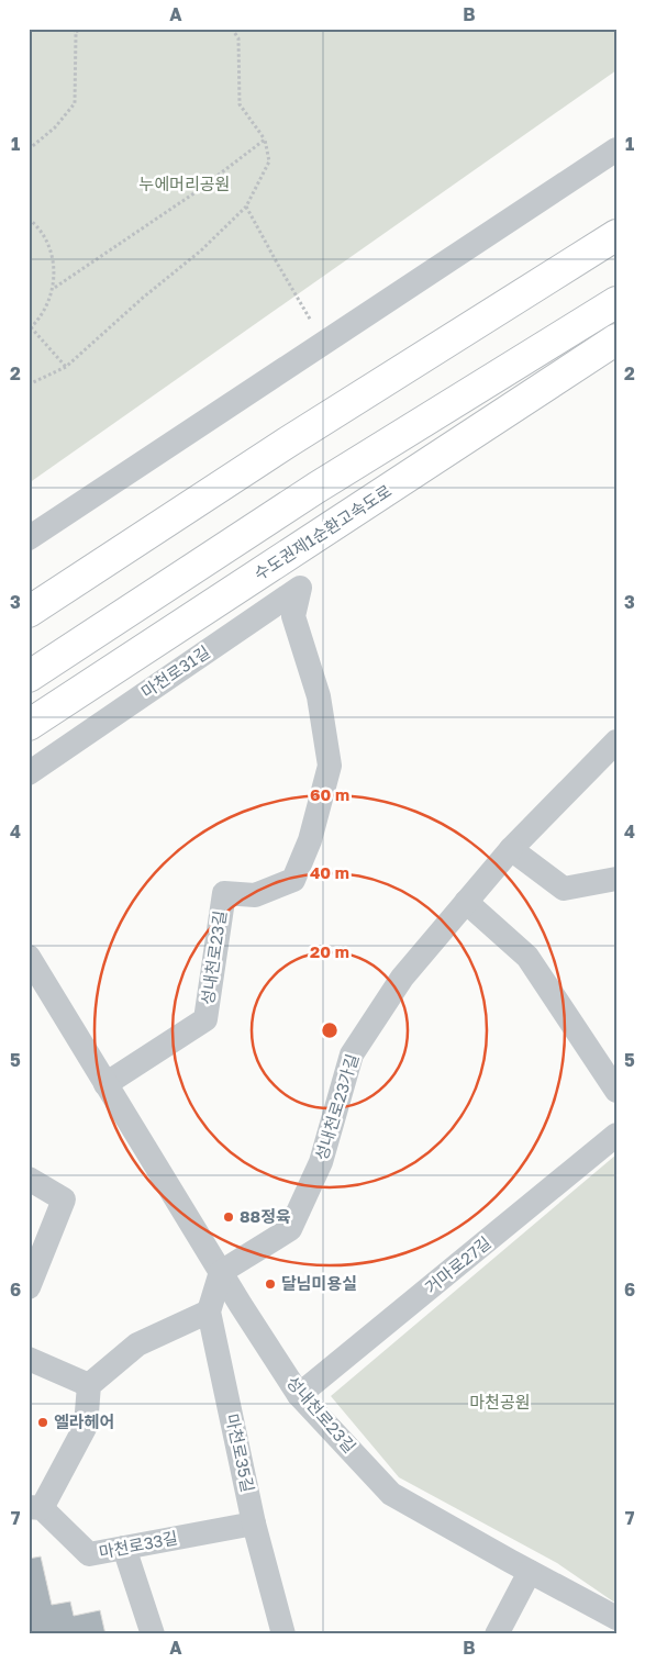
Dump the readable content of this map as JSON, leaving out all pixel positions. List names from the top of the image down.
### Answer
{
  "streets": {
    "highway": ["수도권제1순환고속도로"],
    "street": [
      "마천로31길",
      "성내천로23길",
      "성내천로23가길",
      "거마로27길",
      "마천로35길",
      "마천로33길"
    ]
  },
  "crossings": [
    ["마천로31길", "성내천로23길"],
    ["성내천로23길", "성내천로23가길"],
    ["성내천로23길", "거마로27길"],
    ["성내천로23길", "마천로35길"],
    ["성내천로23가길", "마천로35길"],
    ["마천로35길", "마천로33길"]
  ],
  "parks": ["누에머리공원", "마천공원"],
  "places": ["88정육", "달님미용실", "엘라헤어"],
  "grid": {
    "columns": ["A", "B"],
    "rows": [
      "1",
      "2",
      "3",
      "4",
      "5",
      "6",
      "7"
    ]
  },
  "rings": ["60 m", "40 m", "20 m"]
}
